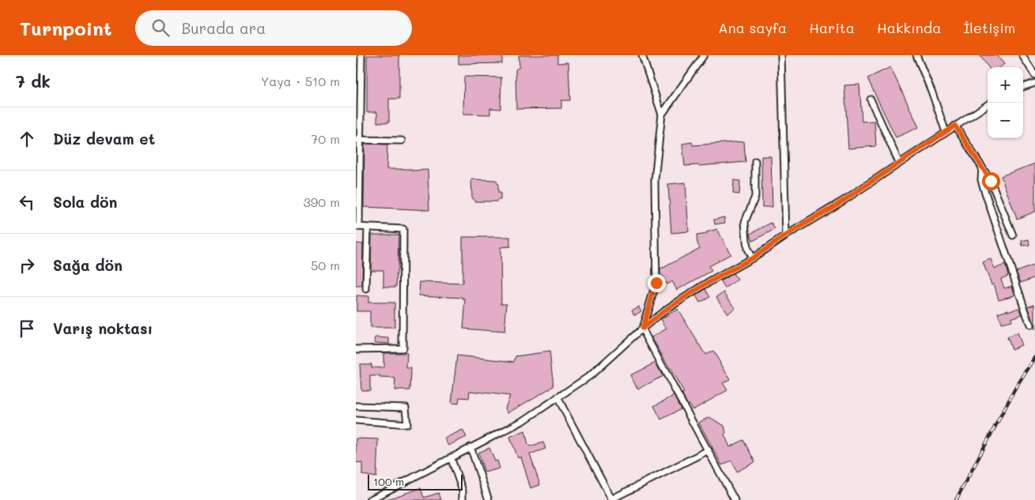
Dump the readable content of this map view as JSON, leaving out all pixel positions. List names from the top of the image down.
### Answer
{
  "scale_bar": "100 m",
  "page": {
    "header": "Turnpoint",
    "search": "Burada ara",
    "nav": [
      "Ana sayfa",
      "Harita",
      "Hakkında",
      "İletişim"
    ],
    "heading": ["7 dk", "Yaya · 510 m"],
    "map_buttons": ["+", "−"],
    "list": [
      ["Düz devam et", "70 m"],
      ["Sola dön", "390 m"],
      ["Sağa dön", "50 m"],
      "Varış noktası"
    ],
    "scale": "100 m"
  }
}
